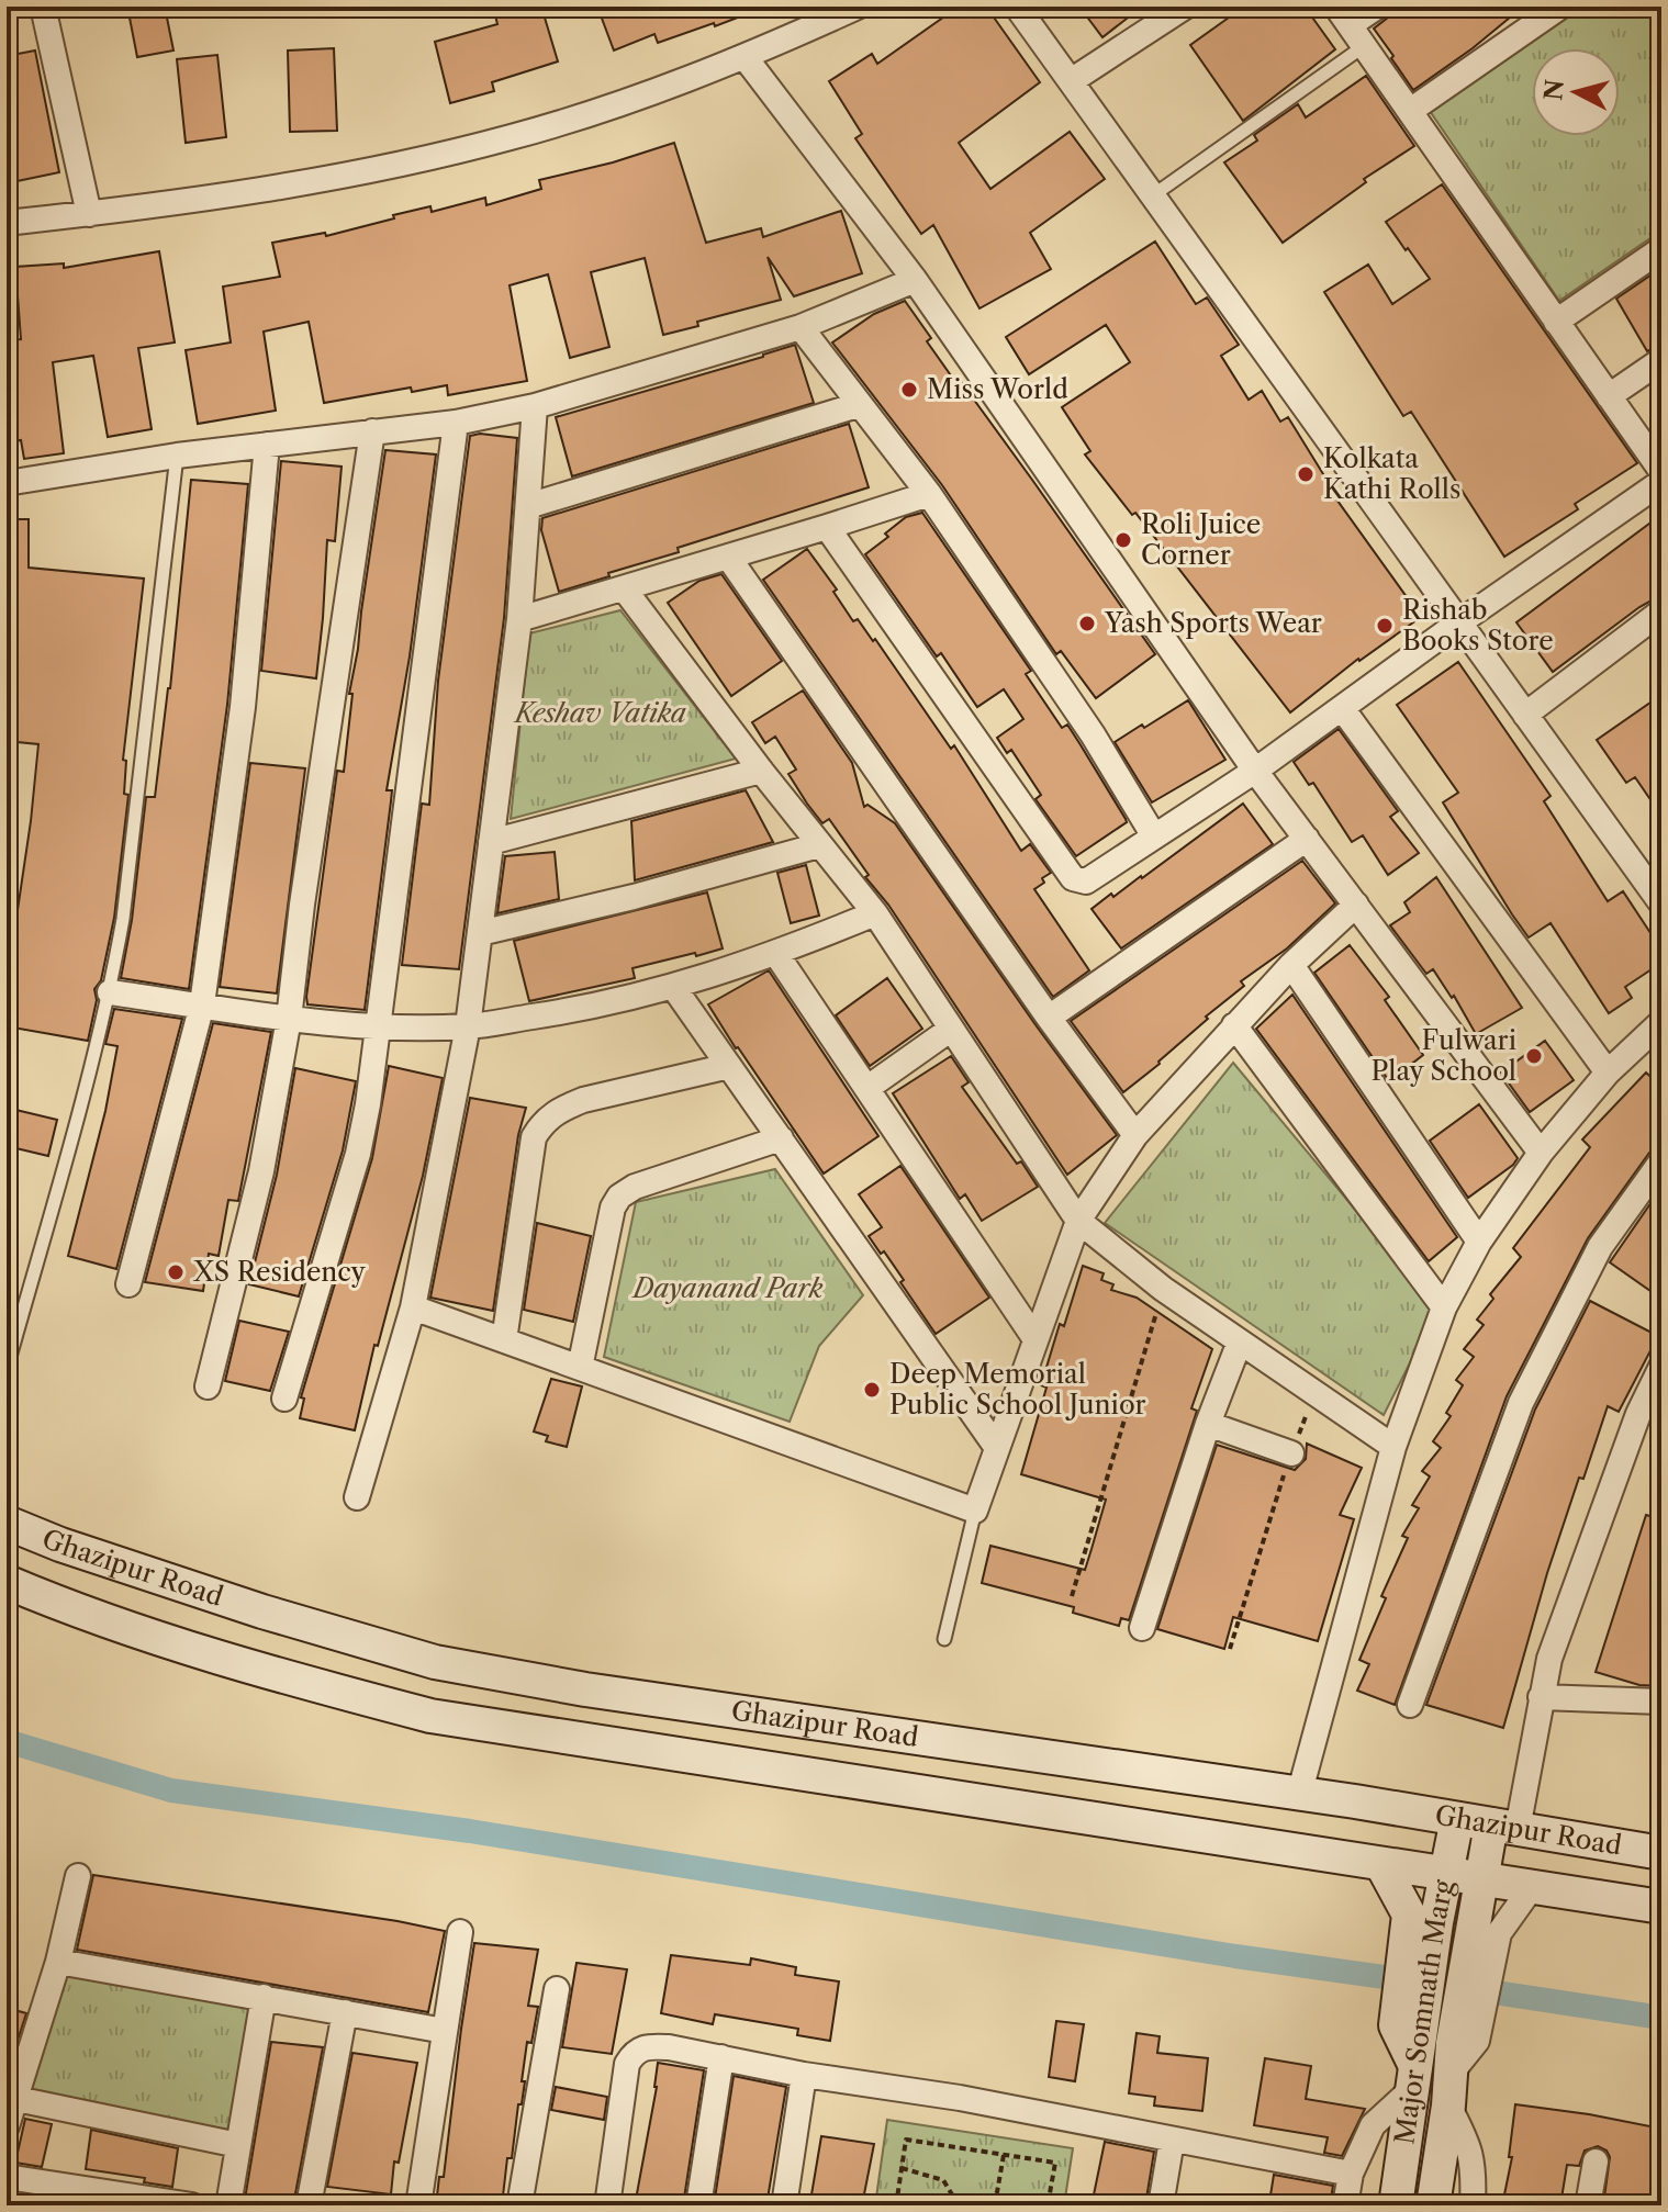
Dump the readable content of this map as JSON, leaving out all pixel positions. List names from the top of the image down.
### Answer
{
  "streets": {
    "main road": ["Ghazipur Road", "Major Somnath Marg"]
  },
  "crossings": [
    ["Ghazipur Road", "Major Somnath Marg"]
  ],
  "parks": ["Keshav Vatika", "Dayanand Park"],
  "places": [
    "Miss World",
    "Kolkata Kathi Rolls",
    "Roli Juice Corner",
    "Yash Sports Wear",
    "Rishab Books Store",
    "Fulwari Play School",
    "XS Residency",
    "Deep Memorial Public School Junior"
  ],
  "north": "left"
}
